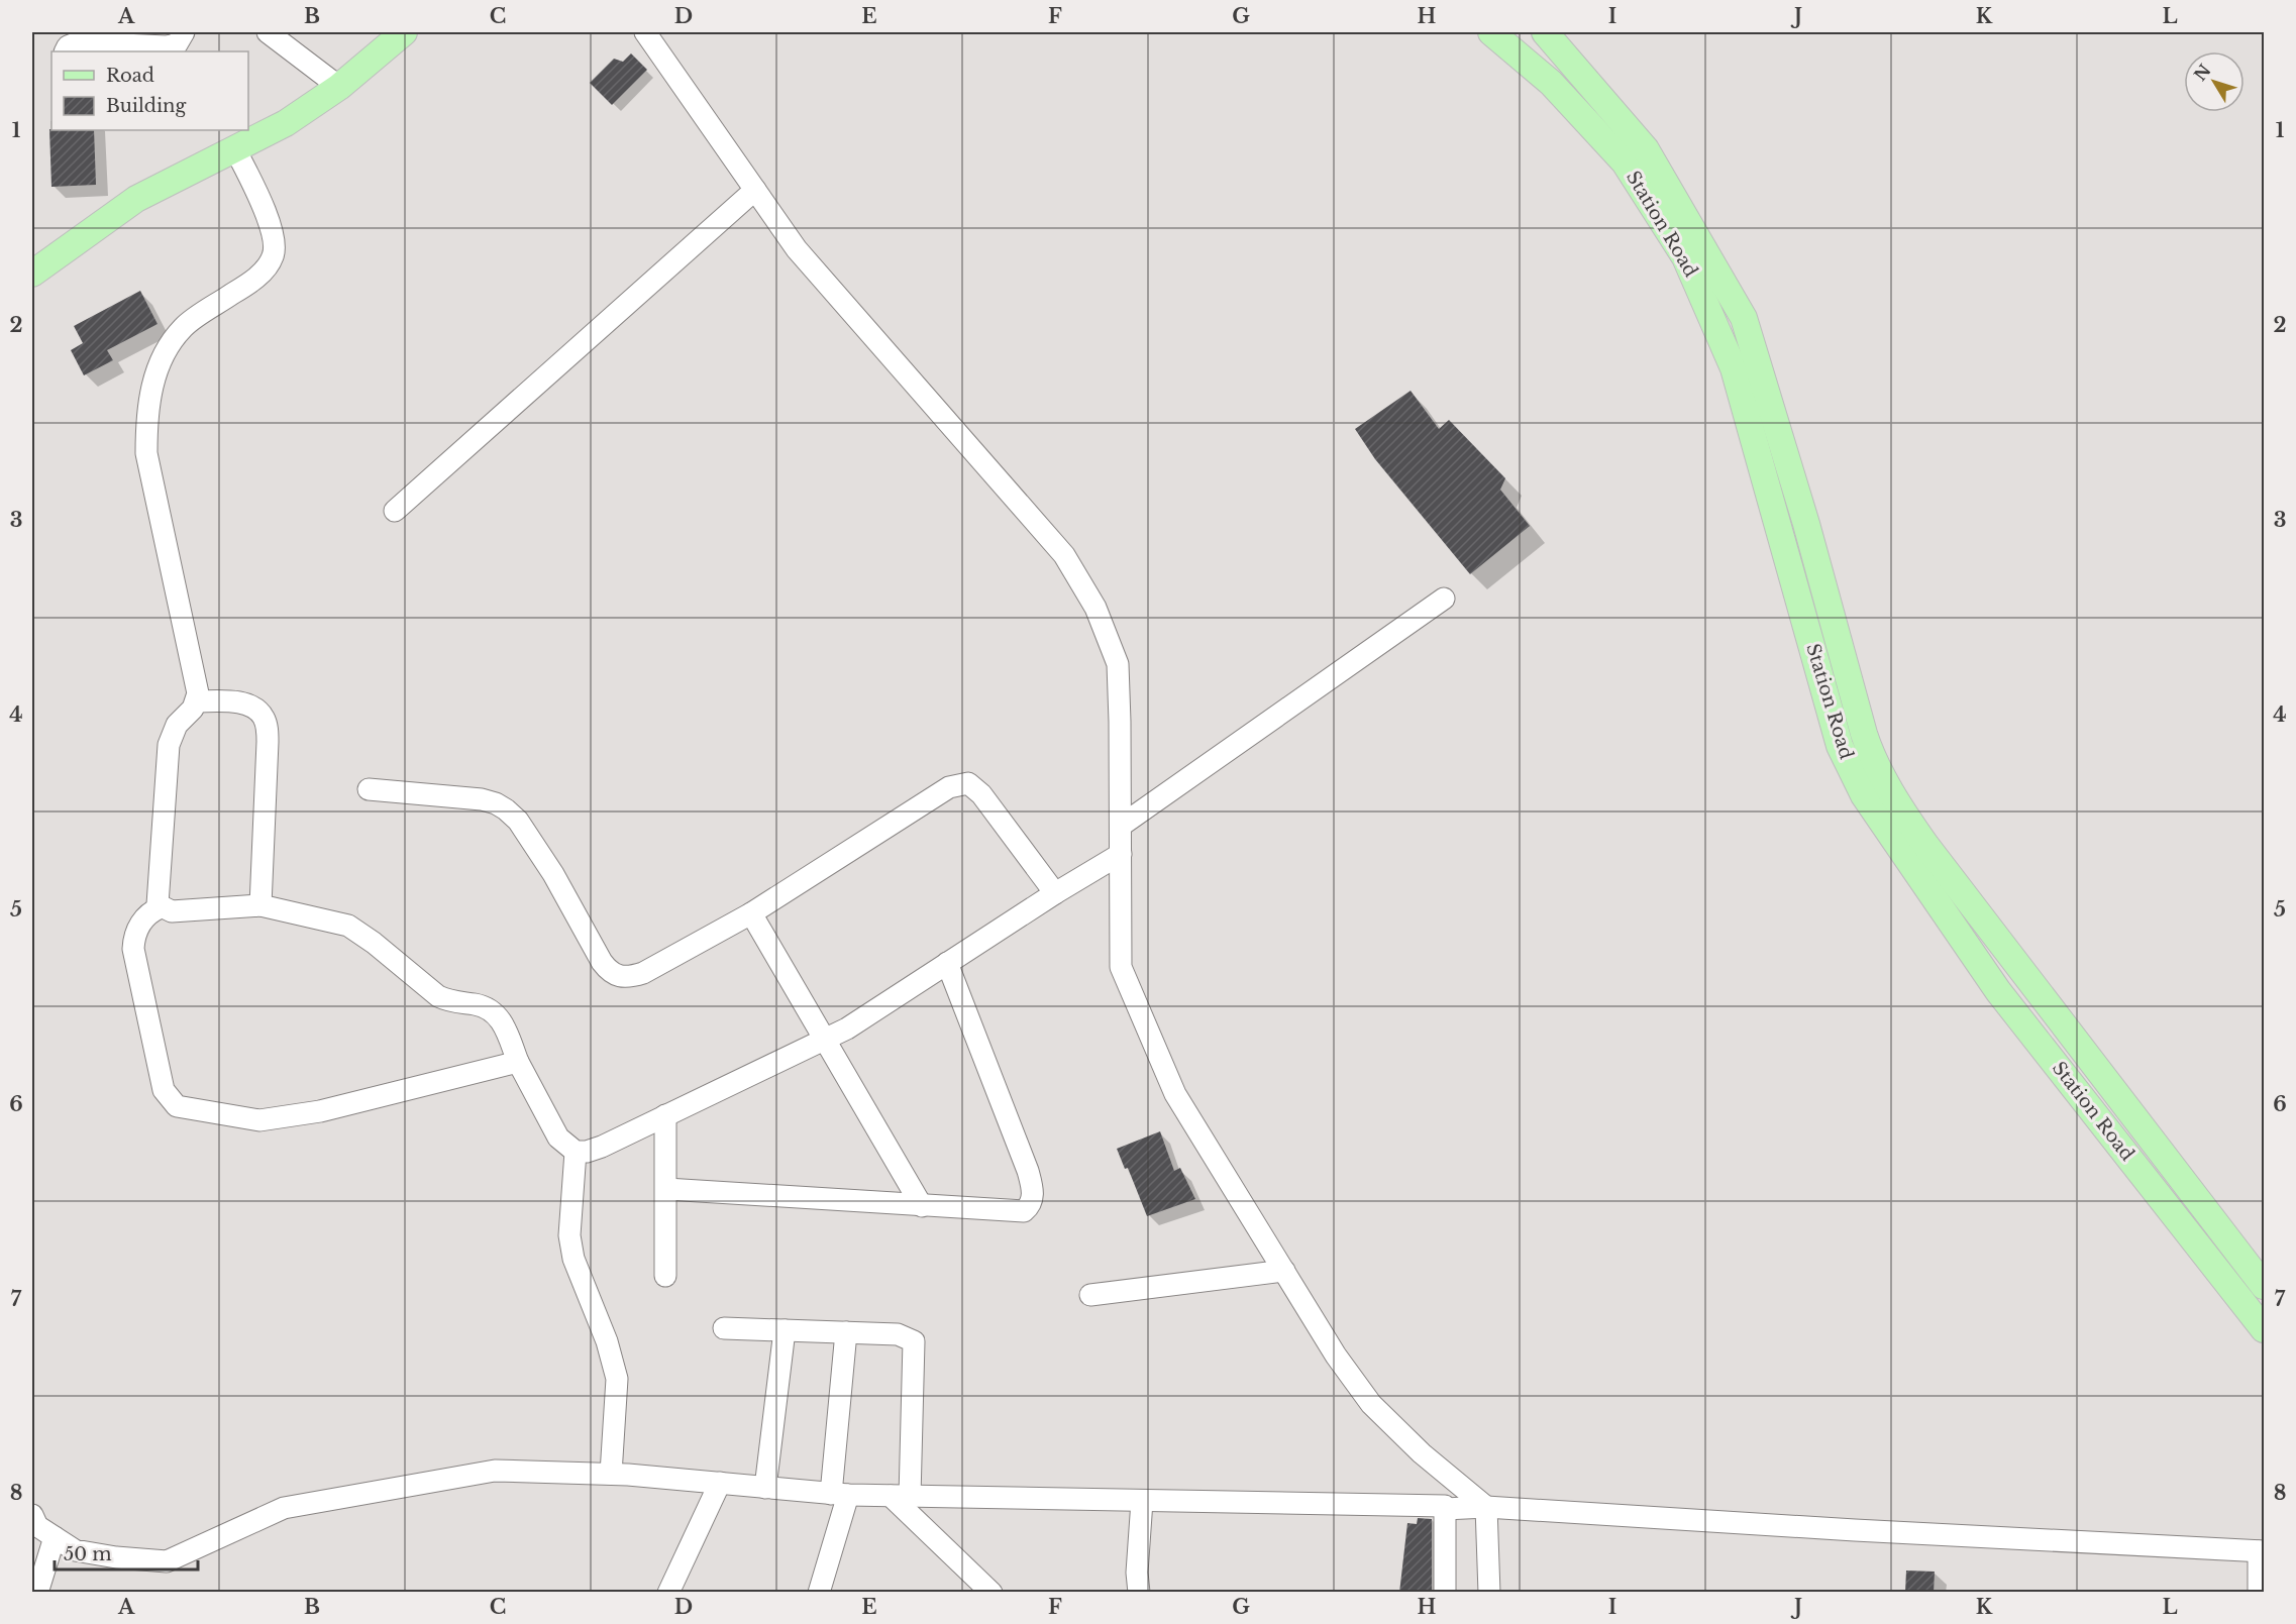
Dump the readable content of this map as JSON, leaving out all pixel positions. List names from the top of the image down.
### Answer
{
  "streets": {
    "main road": ["Station Road"]
  },
  "legend": ["Road", "Building"],
  "scale_bar": "50 m",
  "north": "top left",
  "grid": {
    "columns": [
      "A",
      "B",
      "C",
      "D",
      "E",
      "F",
      "G",
      "H",
      "I",
      "J",
      "K",
      "L"
    ],
    "rows": [
      "1",
      "2",
      "3",
      "4",
      "5",
      "6",
      "7",
      "8"
    ]
  }
}
